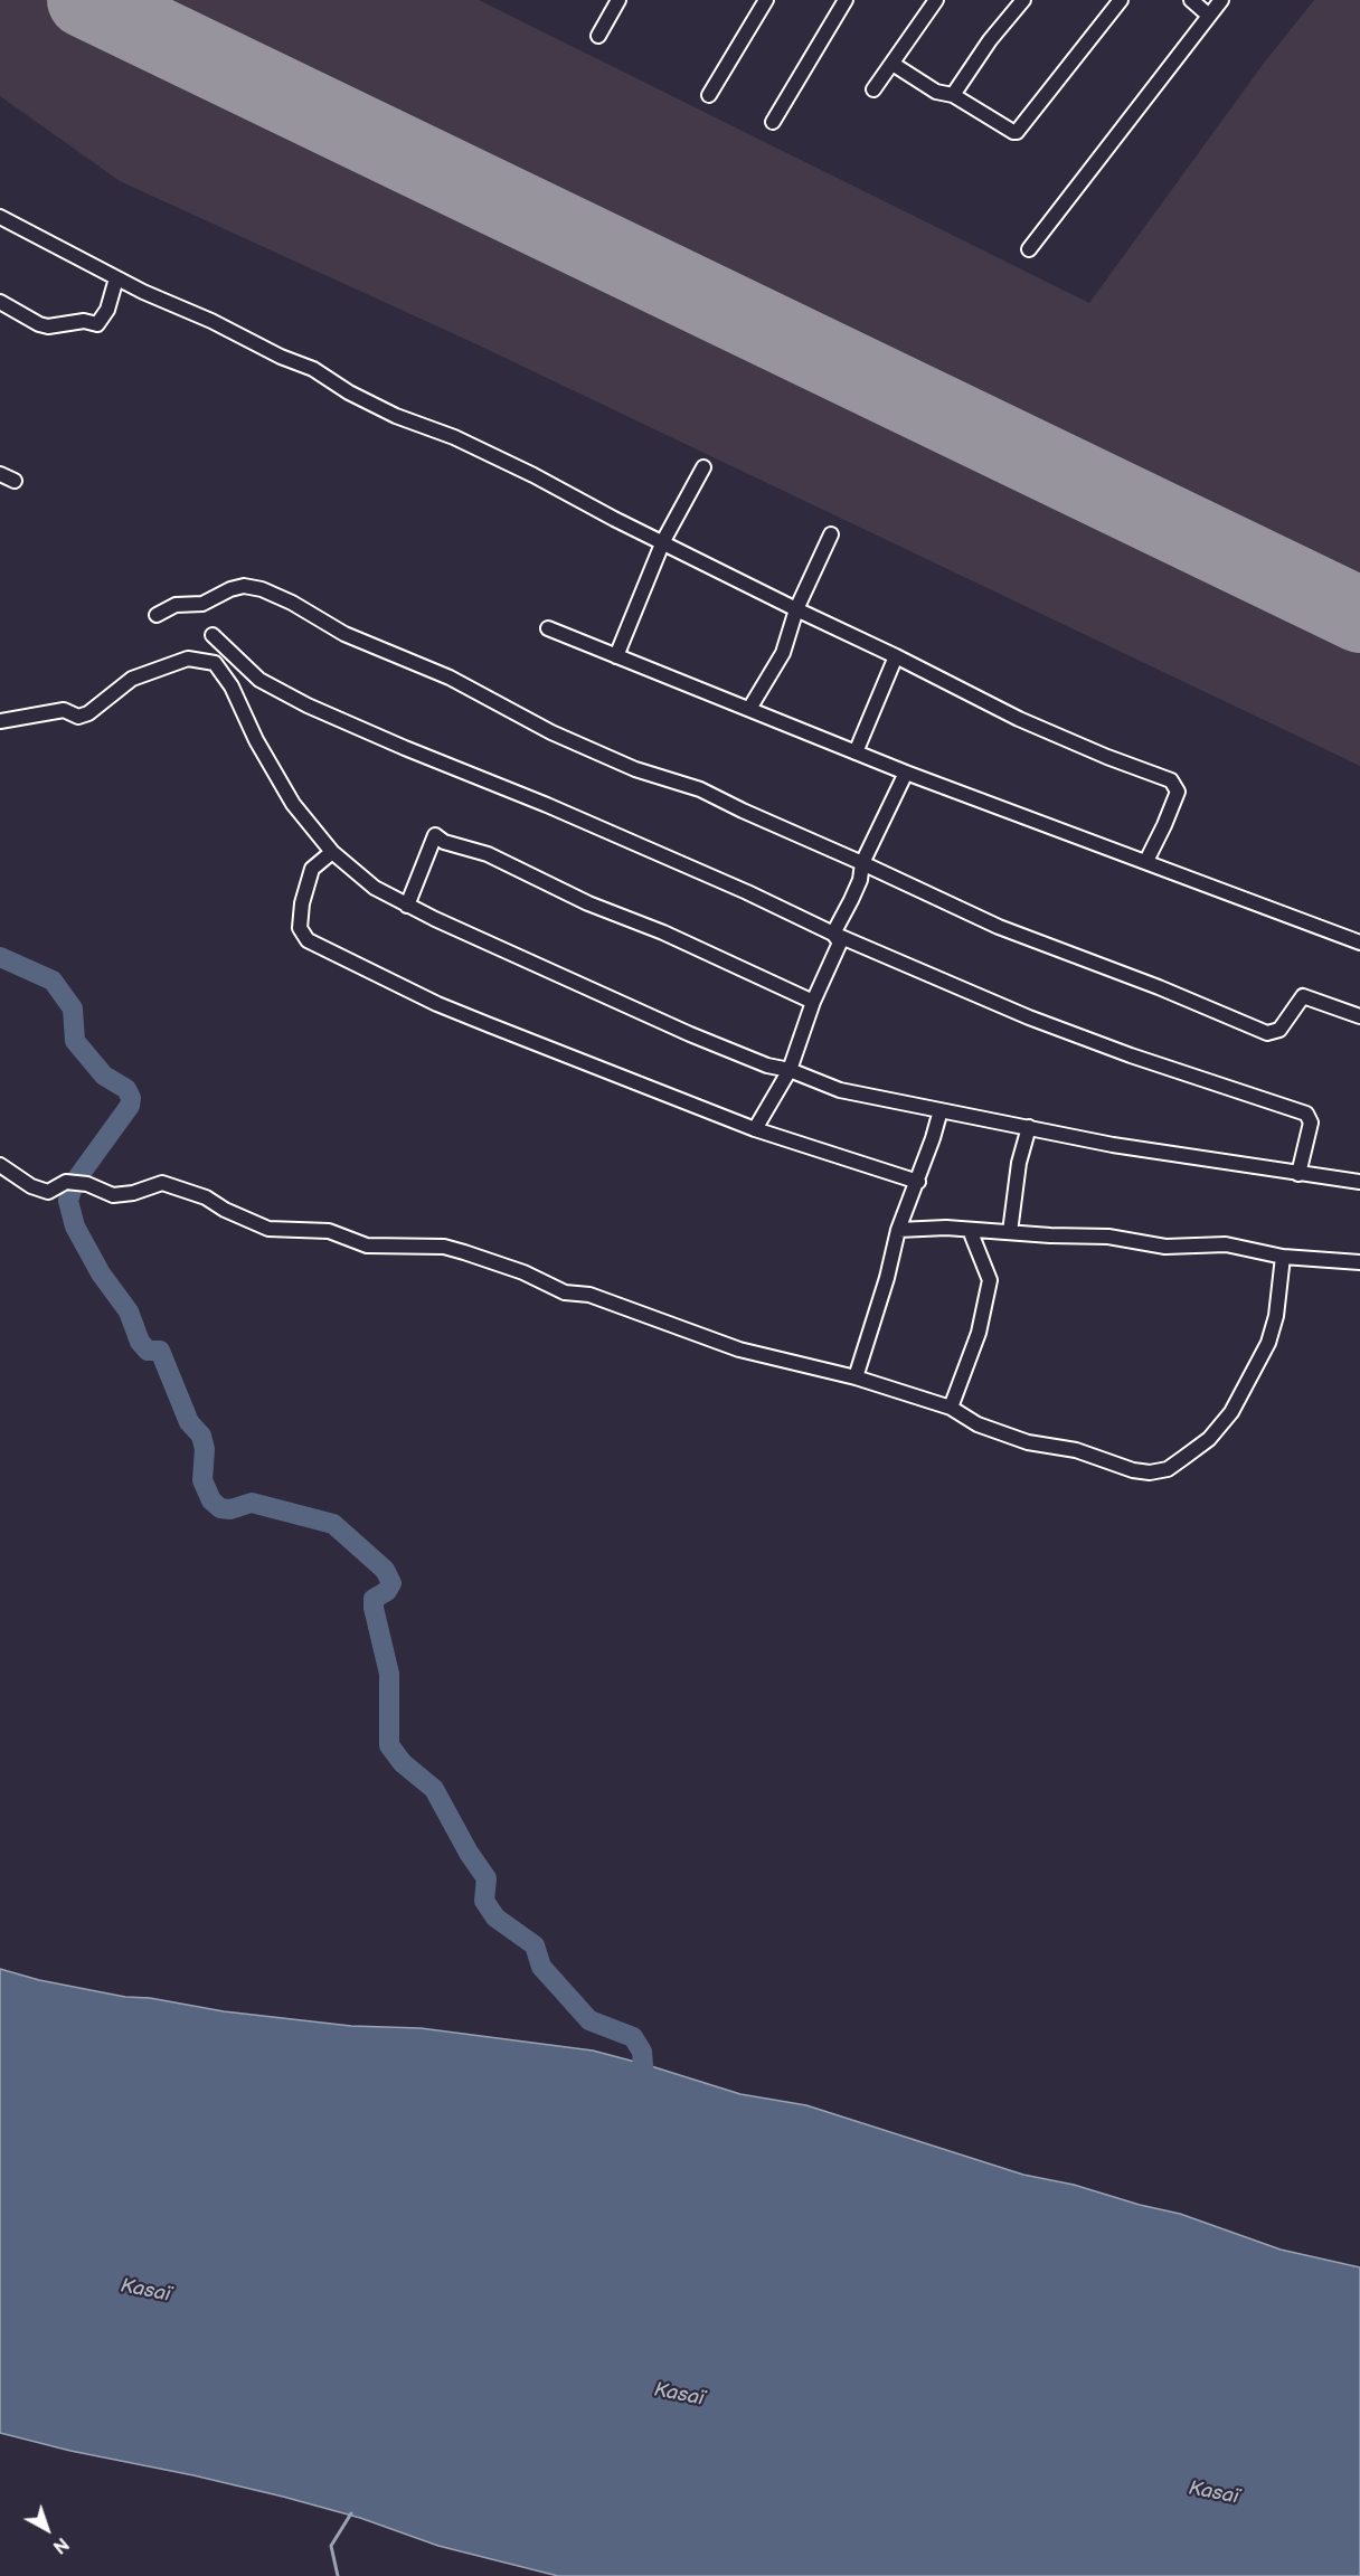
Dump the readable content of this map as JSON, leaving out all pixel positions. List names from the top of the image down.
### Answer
{
  "water": ["Kasaï"],
  "north": "bottom right"
}
